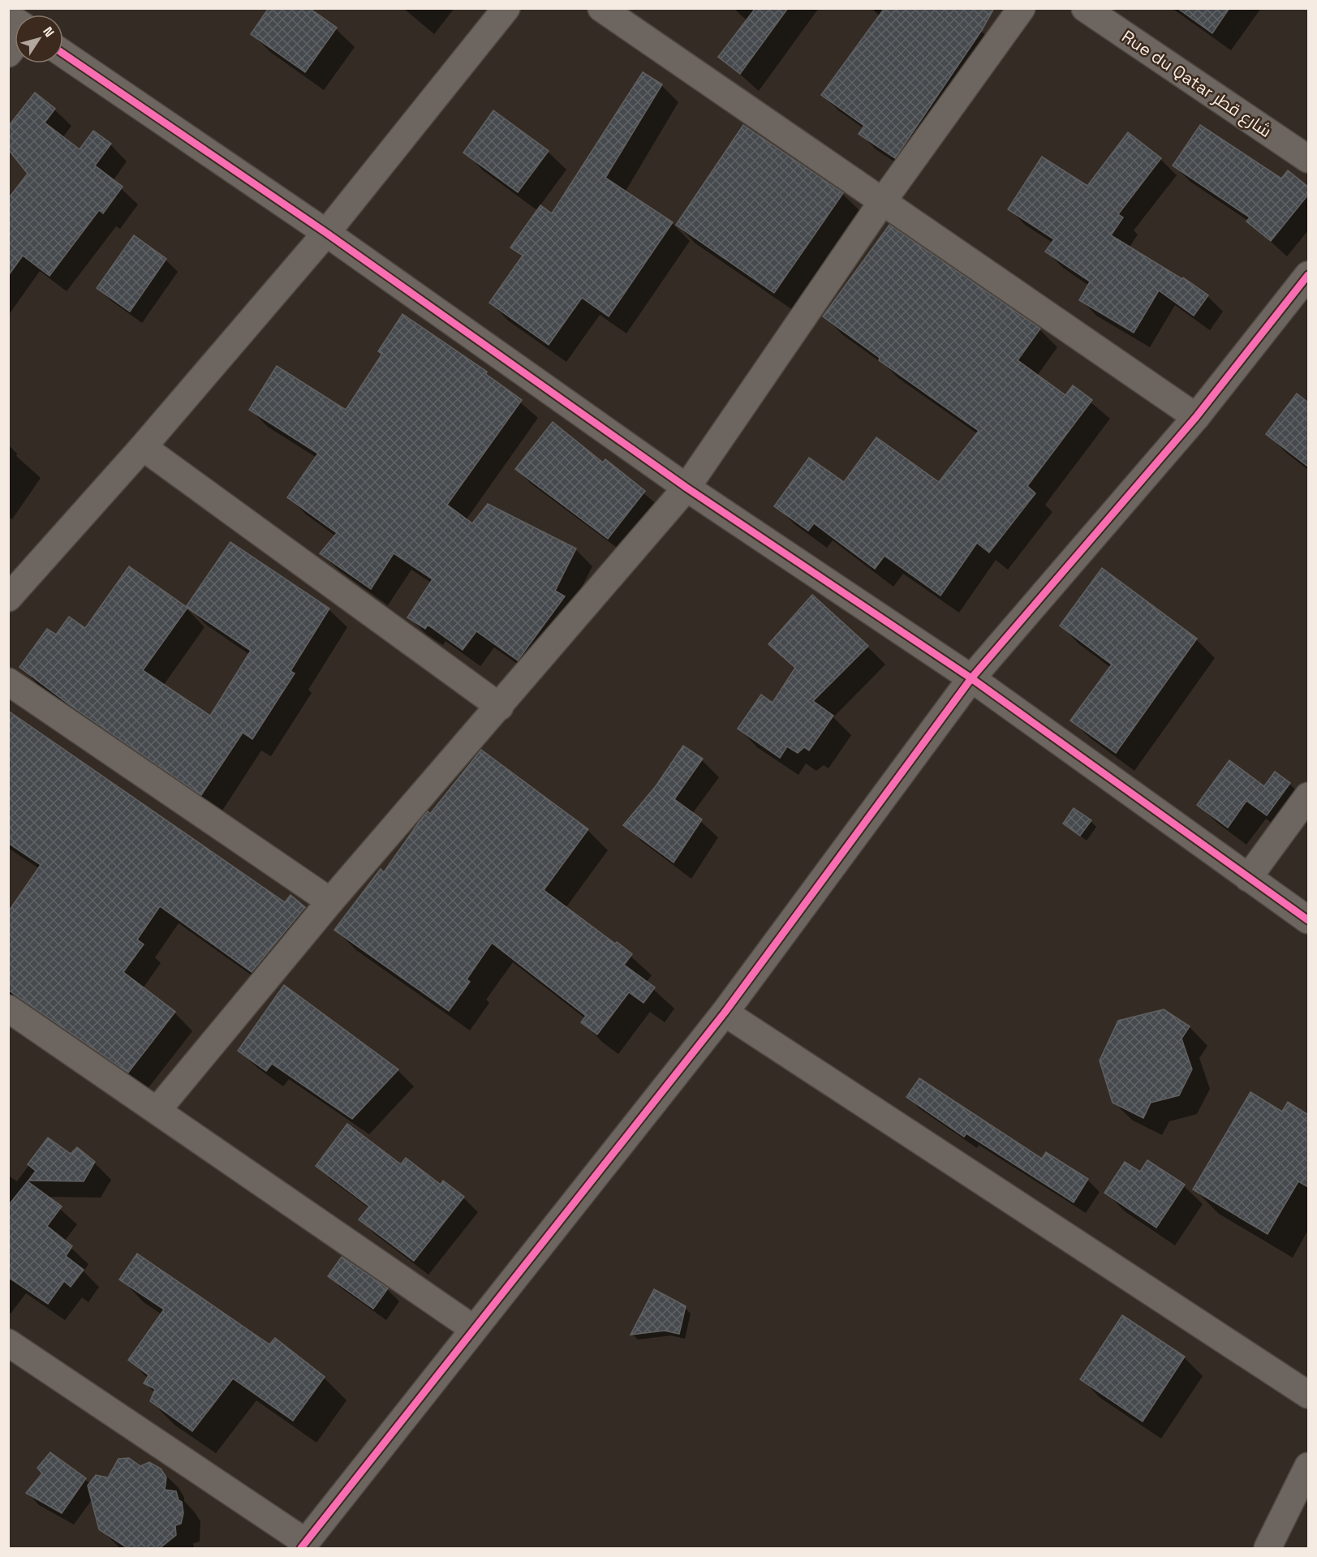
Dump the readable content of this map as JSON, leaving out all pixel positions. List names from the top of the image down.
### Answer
{
  "streets": {
    "street": ["Rue du Qatar شارع قطر"]
  },
  "north": "top right"
}
